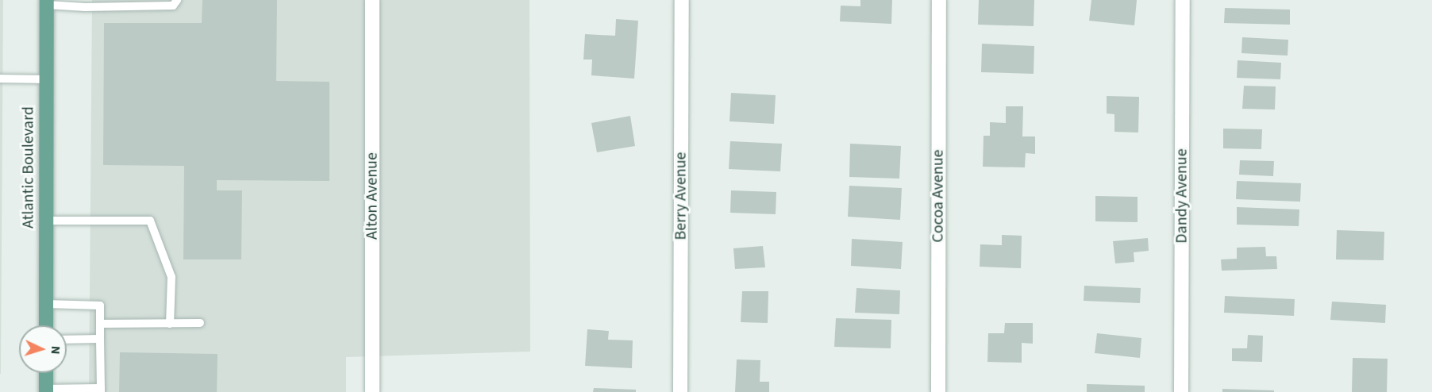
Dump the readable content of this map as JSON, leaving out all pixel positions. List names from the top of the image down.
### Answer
{
  "streets": {
    "main road": ["Atlantic Boulevard"],
    "street": [
      "Alton Avenue",
      "Berry Avenue",
      "Cocoa Avenue",
      "Dandy Avenue"
    ]
  },
  "north": "right"
}
